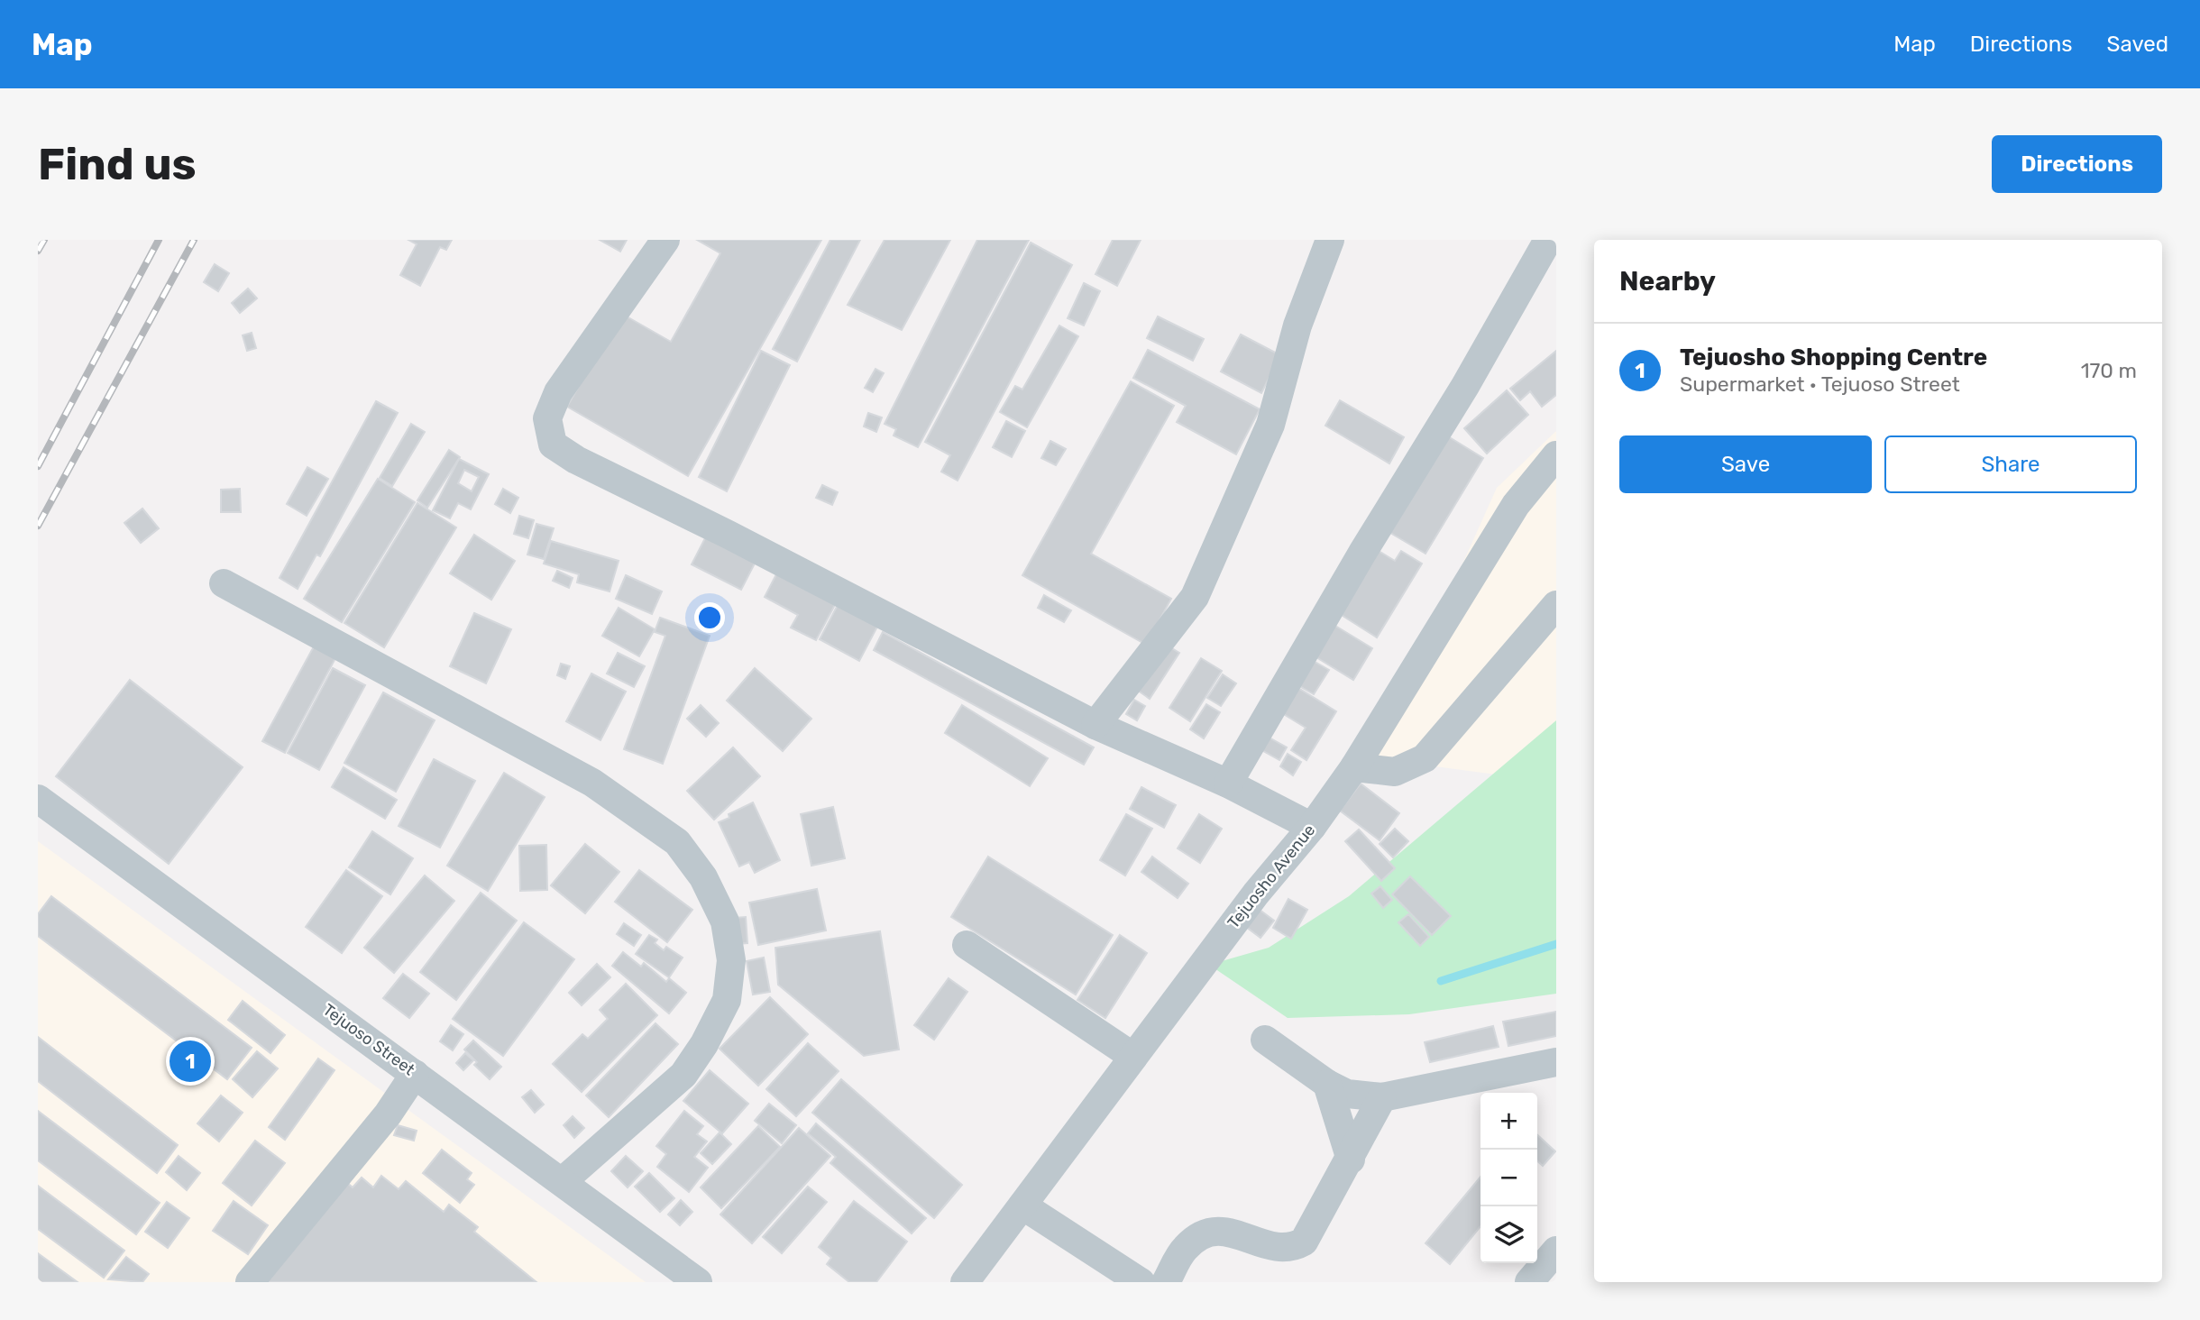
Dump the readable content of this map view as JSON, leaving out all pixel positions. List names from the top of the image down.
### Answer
{
  "streets": {
    "street": ["Tejuosho Avenue", "Tejuoso Street"]
  },
  "page": {
    "header": "Map",
    "nav": ["Map", "Directions", "Saved"],
    "buttons": [
      "Directions",
      ["Save", "Share"]
    ],
    "title": "Find us",
    "heading": "Nearby",
    "list": [
      {
        "mark": "1",
        "name": "Tejuosho Shopping Centre",
        "note": "Supermarket · Tejuoso Street",
        "value": "170 m"
      }
    ],
    "pins": "1",
    "map_buttons": ["+", "−"]
  }
}
